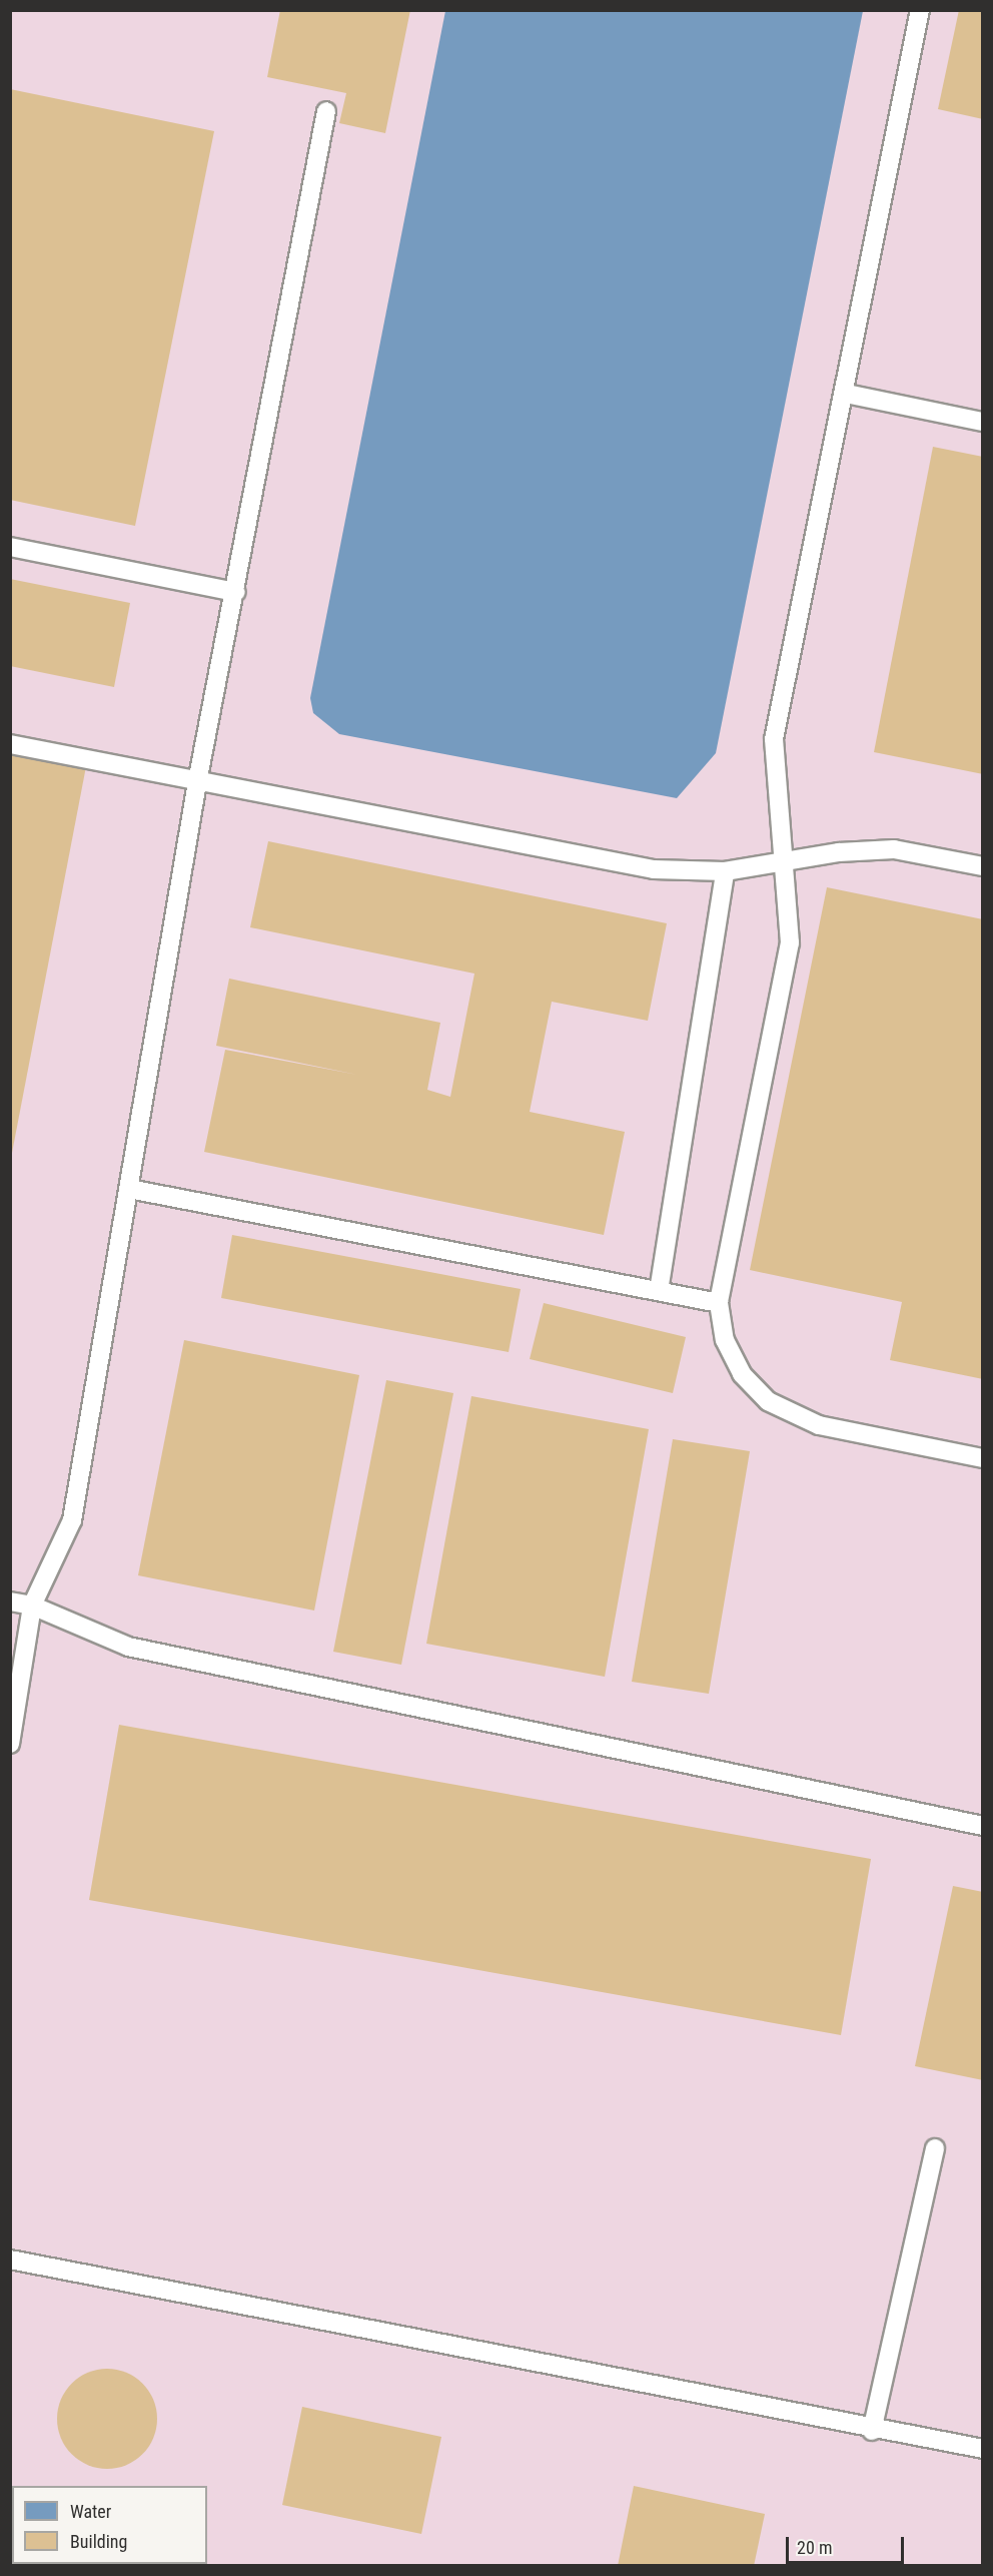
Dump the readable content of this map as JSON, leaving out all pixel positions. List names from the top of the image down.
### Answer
{
  "legend": ["Water", "Building"],
  "scale_bar": "20 m"
}
